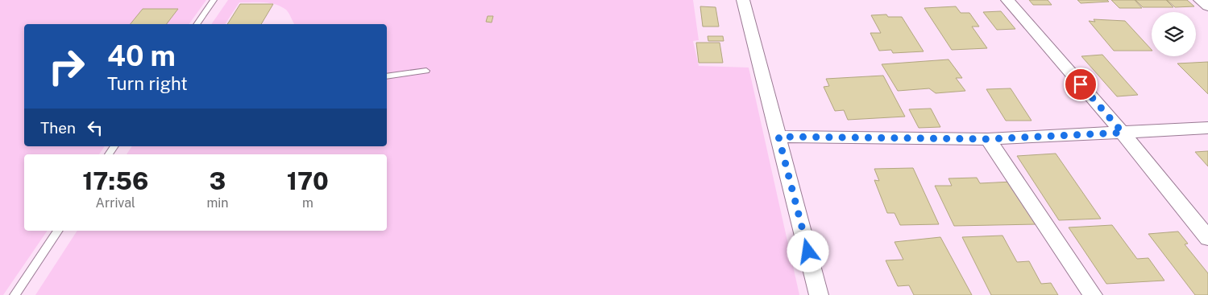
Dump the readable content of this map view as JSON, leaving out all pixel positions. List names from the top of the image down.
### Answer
{
  "page": {
    "turn": ["40 m", "Turn right"],
    "then": "Then",
    "eta": [
      "17:56",
      "Arrival",
      "3",
      "min",
      "170",
      "m"
    ]
  }
}
